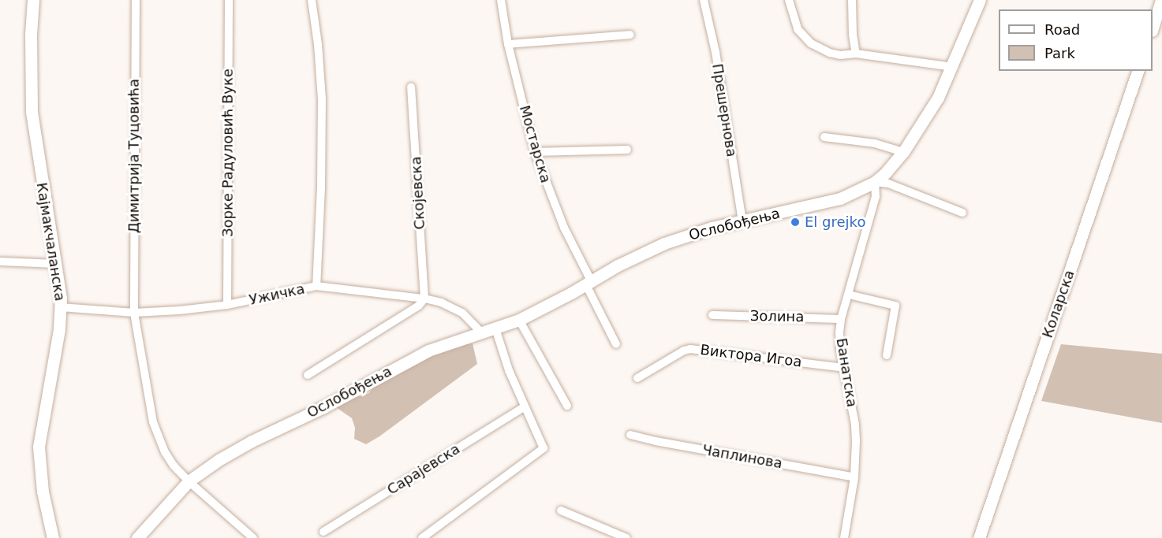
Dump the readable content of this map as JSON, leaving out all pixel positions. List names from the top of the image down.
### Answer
{
  "streets": {
    "street": [
      "Прешернова",
      "Мостарска",
      "Зорке Радуловић Вуке",
      "Димитрија Туцовића",
      "Скојевска",
      "Ослобођења",
      "Кајмакчаланска",
      "Ужичка",
      "Коларска",
      "Золина",
      "Виктора Игоа",
      "Банатска",
      "Чаплинова",
      "Сарајевска"
    ]
  },
  "crossings": [
    ["Прешернова", "Ослобођења"],
    ["Мостарска", "Ослобођења"],
    ["Зорке Радуловић Вуке", "Ужичка"],
    ["Димитрија Туцовића", "Ослобођења"],
    ["Димитрија Туцовића", "Ужичка"],
    ["Скојевска", "Ужичка"],
    ["Ослобођења", "Ужичка"],
    ["Ослобођења", "Банатска"],
    ["Кајмакчаланска", "Ужичка"],
    ["Золина", "Банатска"],
    ["Виктора Игоа", "Банатска"],
    ["Банатска", "Чаплинова"]
  ],
  "places": ["El grejko"],
  "legend": ["Road", "Park"]
}
